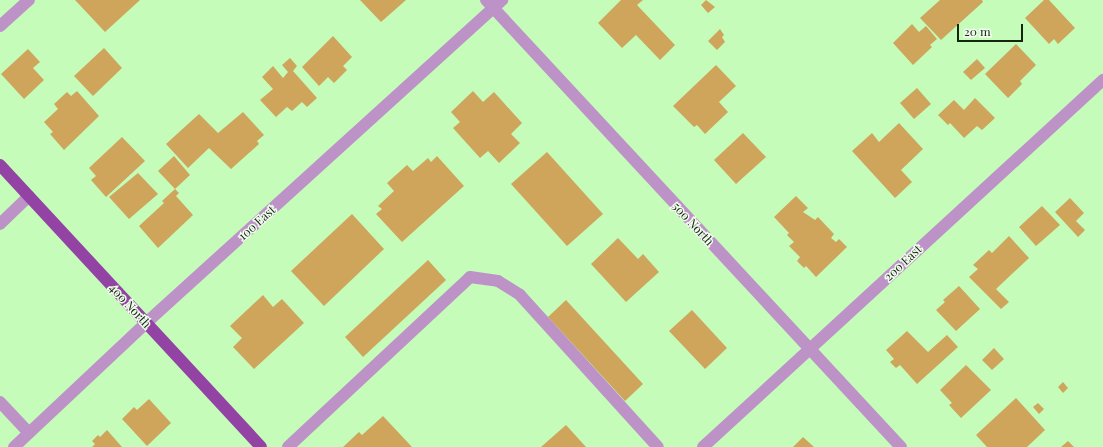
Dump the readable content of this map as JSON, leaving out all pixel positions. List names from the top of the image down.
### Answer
{
  "streets": {
    "main road": ["400 North"],
    "street": ["100 East", "500 North", "200 East"]
  },
  "crossings": [
    ["100 East", "500 North"],
    ["100 East", "400 North"],
    ["500 North", "200 East"]
  ],
  "scale_bar": "20 m"
}
